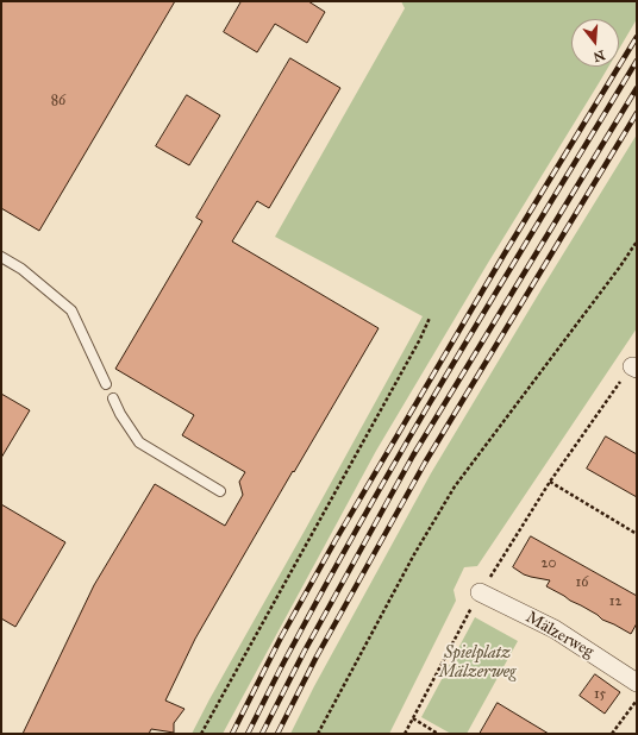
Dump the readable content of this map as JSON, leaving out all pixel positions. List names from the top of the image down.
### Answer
{
  "streets": {
    "street": ["Mälzerweg"]
  },
  "parks": ["Spielplatz Mälzerweg"],
  "house_numbers": [
    "86",
    "20",
    "16",
    "12",
    "15"
  ],
  "north": "bottom"
}
